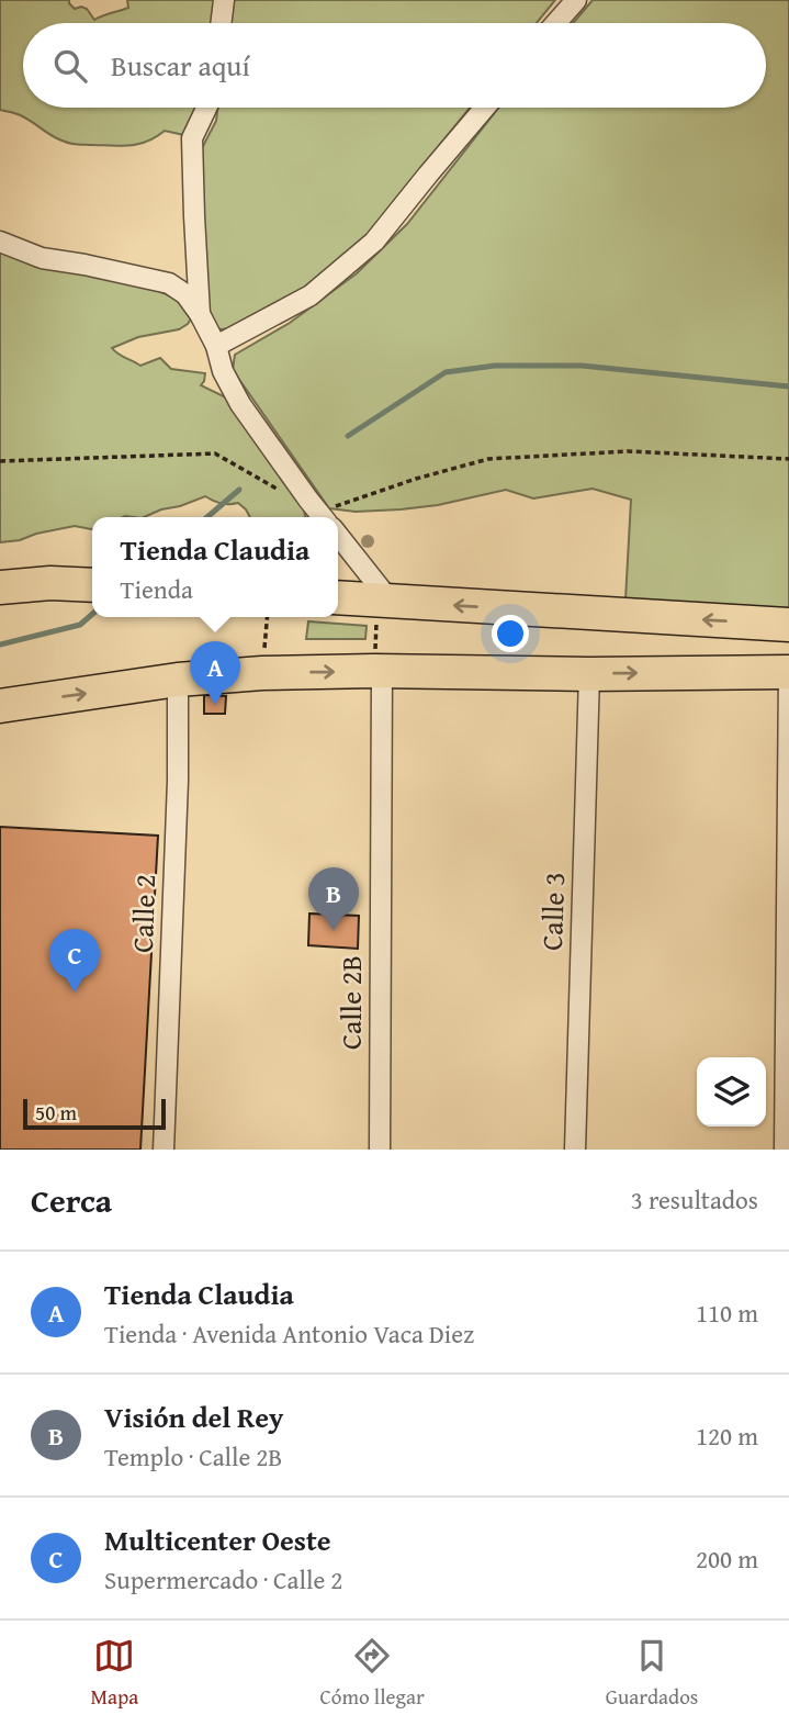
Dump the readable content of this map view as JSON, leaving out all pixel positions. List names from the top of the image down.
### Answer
{
  "streets": {
    "street": ["Calle 3", "Calle 2", "Calle 2B"]
  },
  "scale_bar": "50 m",
  "page": {
    "search": "Buscar aquí",
    "popup": ["Tienda Claudia", "Tienda"],
    "pins": ["A", "B", "C"],
    "scale": "50 m",
    "heading": ["Cerca", "3 resultados"],
    "list": [
      {
        "mark": "A",
        "name": "Tienda Claudia",
        "note": "Tienda · Avenida Antonio Vaca Diez",
        "value": "110 m"
      },
      {
        "mark": "B",
        "name": "Visión del Rey",
        "note": "Templo · Calle 2B",
        "value": "120 m"
      },
      {
        "mark": "C",
        "name": "Multicenter Oeste",
        "note": "Supermercado · Calle 2",
        "value": "200 m"
      }
    ],
    "nav": ["Mapa", "Cómo llegar", "Guardados"]
  }
}
